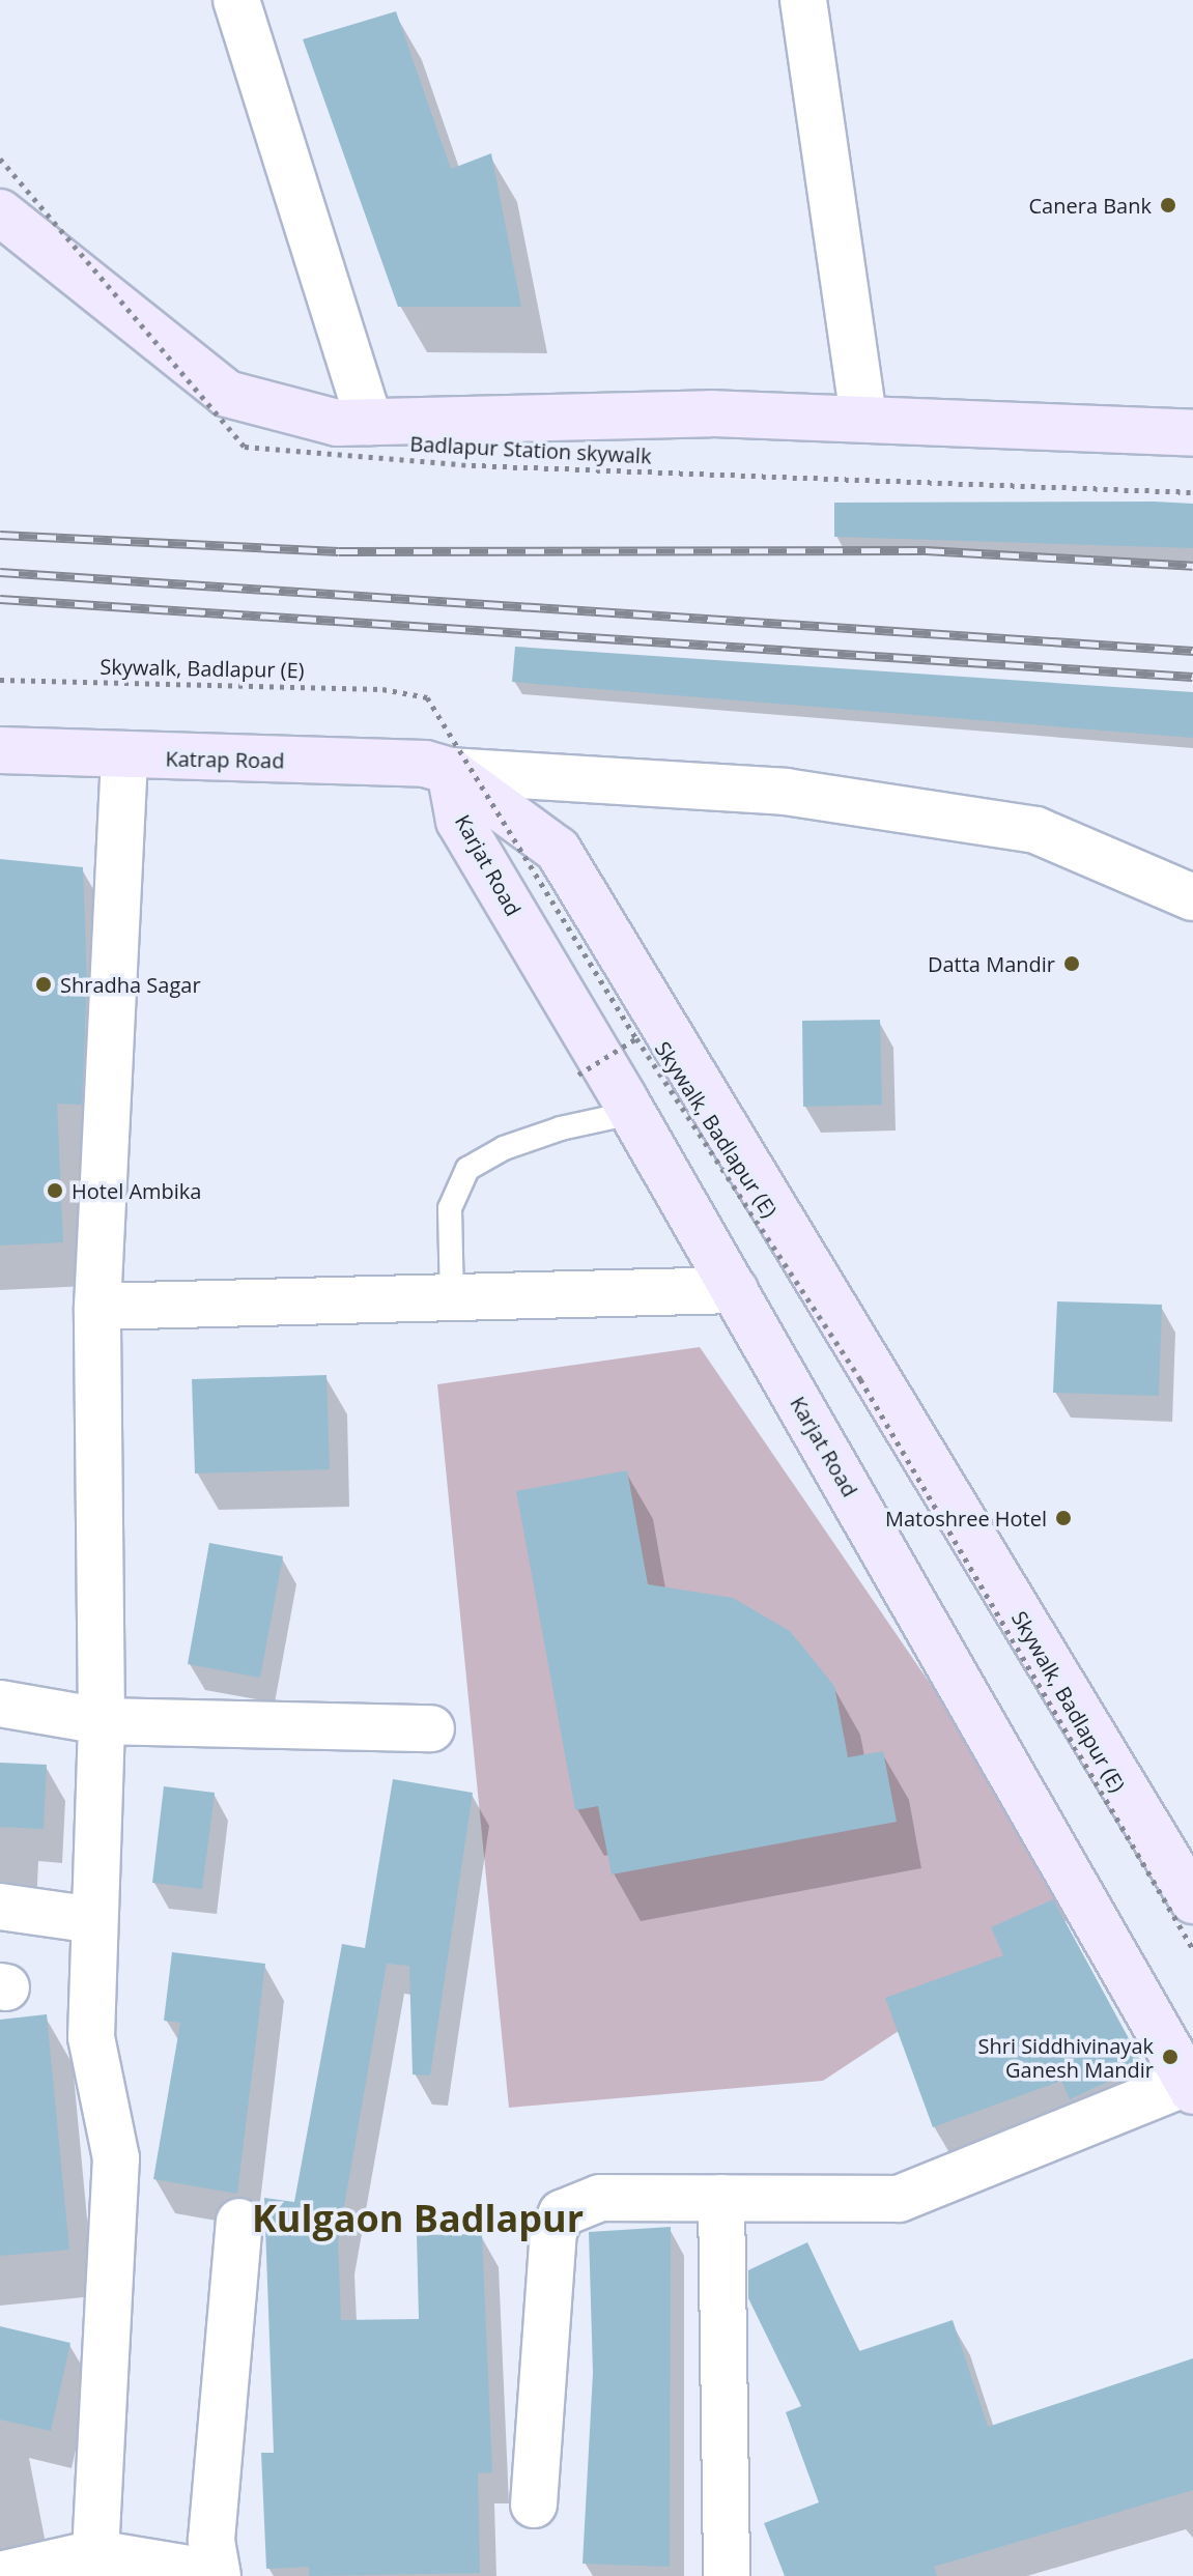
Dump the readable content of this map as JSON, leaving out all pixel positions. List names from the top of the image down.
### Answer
{
  "streets": {
    "main road": ["Katrap Road", "Karjat Road"],
    "path": ["Badlapur Station skywalk", "Skywalk, Badlapur (E)"]
  },
  "crossings": [
    ["Katrap Road", "Karjat Road"]
  ],
  "districts": ["Kulgaon Badlapur"],
  "places": [
    "Canera Bank",
    "Datta Mandir",
    "Shradha Sagar",
    "Hotel Ambika",
    "Matoshree Hotel",
    "Shri Siddhivinayak Ganesh Mandir"
  ]
}
